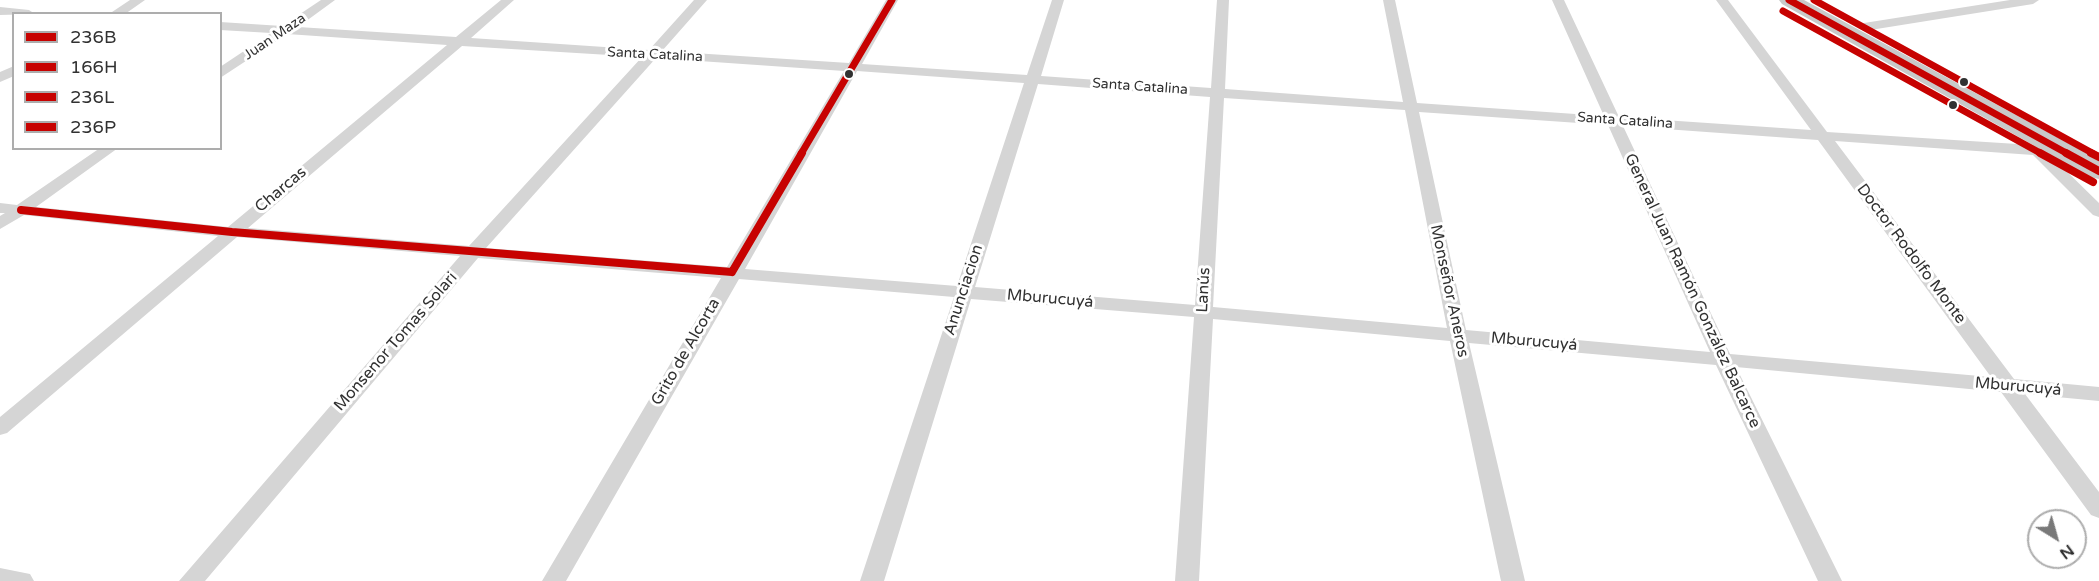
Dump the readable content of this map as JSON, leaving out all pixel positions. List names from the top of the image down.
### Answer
{
  "streets": {
    "street": [
      "Juan Maza",
      "Santa Catalina",
      "Charcas",
      "Doctor Rodolfo Monte",
      "Anunciacion",
      "Lanús",
      "Monseñor Aneros",
      "General Juan Ramón González Balcarce",
      "Mburucuyá",
      "Monsenor Tomas Solari",
      "Grito de Alcorta"
    ]
  },
  "crossings": [
    ["Juan Maza", "Santa Catalina"],
    ["Santa Catalina", "Charcas"],
    ["Santa Catalina", "Doctor Rodolfo Monte"],
    ["Santa Catalina", "Anunciacion"],
    ["Santa Catalina", "Lanús"],
    ["Santa Catalina", "Monseñor Aneros"],
    ["Santa Catalina", "General Juan Ramón González Balcarce"],
    ["Santa Catalina", "Monsenor Tomas Solari"],
    ["Santa Catalina", "Grito de Alcorta"],
    ["Charcas", "Mburucuyá"],
    ["Doctor Rodolfo Monte", "Mburucuyá"],
    ["Anunciacion", "Mburucuyá"],
    ["Lanús", "Mburucuyá"],
    ["Monseñor Aneros", "Mburucuyá"],
    ["General Juan Ramón González Balcarce", "Mburucuyá"],
    ["Mburucuyá", "Monsenor Tomas Solari"],
    ["Mburucuyá", "Grito de Alcorta"]
  ],
  "lines": [
    "transit line 236B",
    "transit line 166H",
    "transit line 236P",
    "transit line 236L"
  ],
  "legend": [
    "236B",
    "166H",
    "236L",
    "236P"
  ],
  "north": "bottom right"
}
